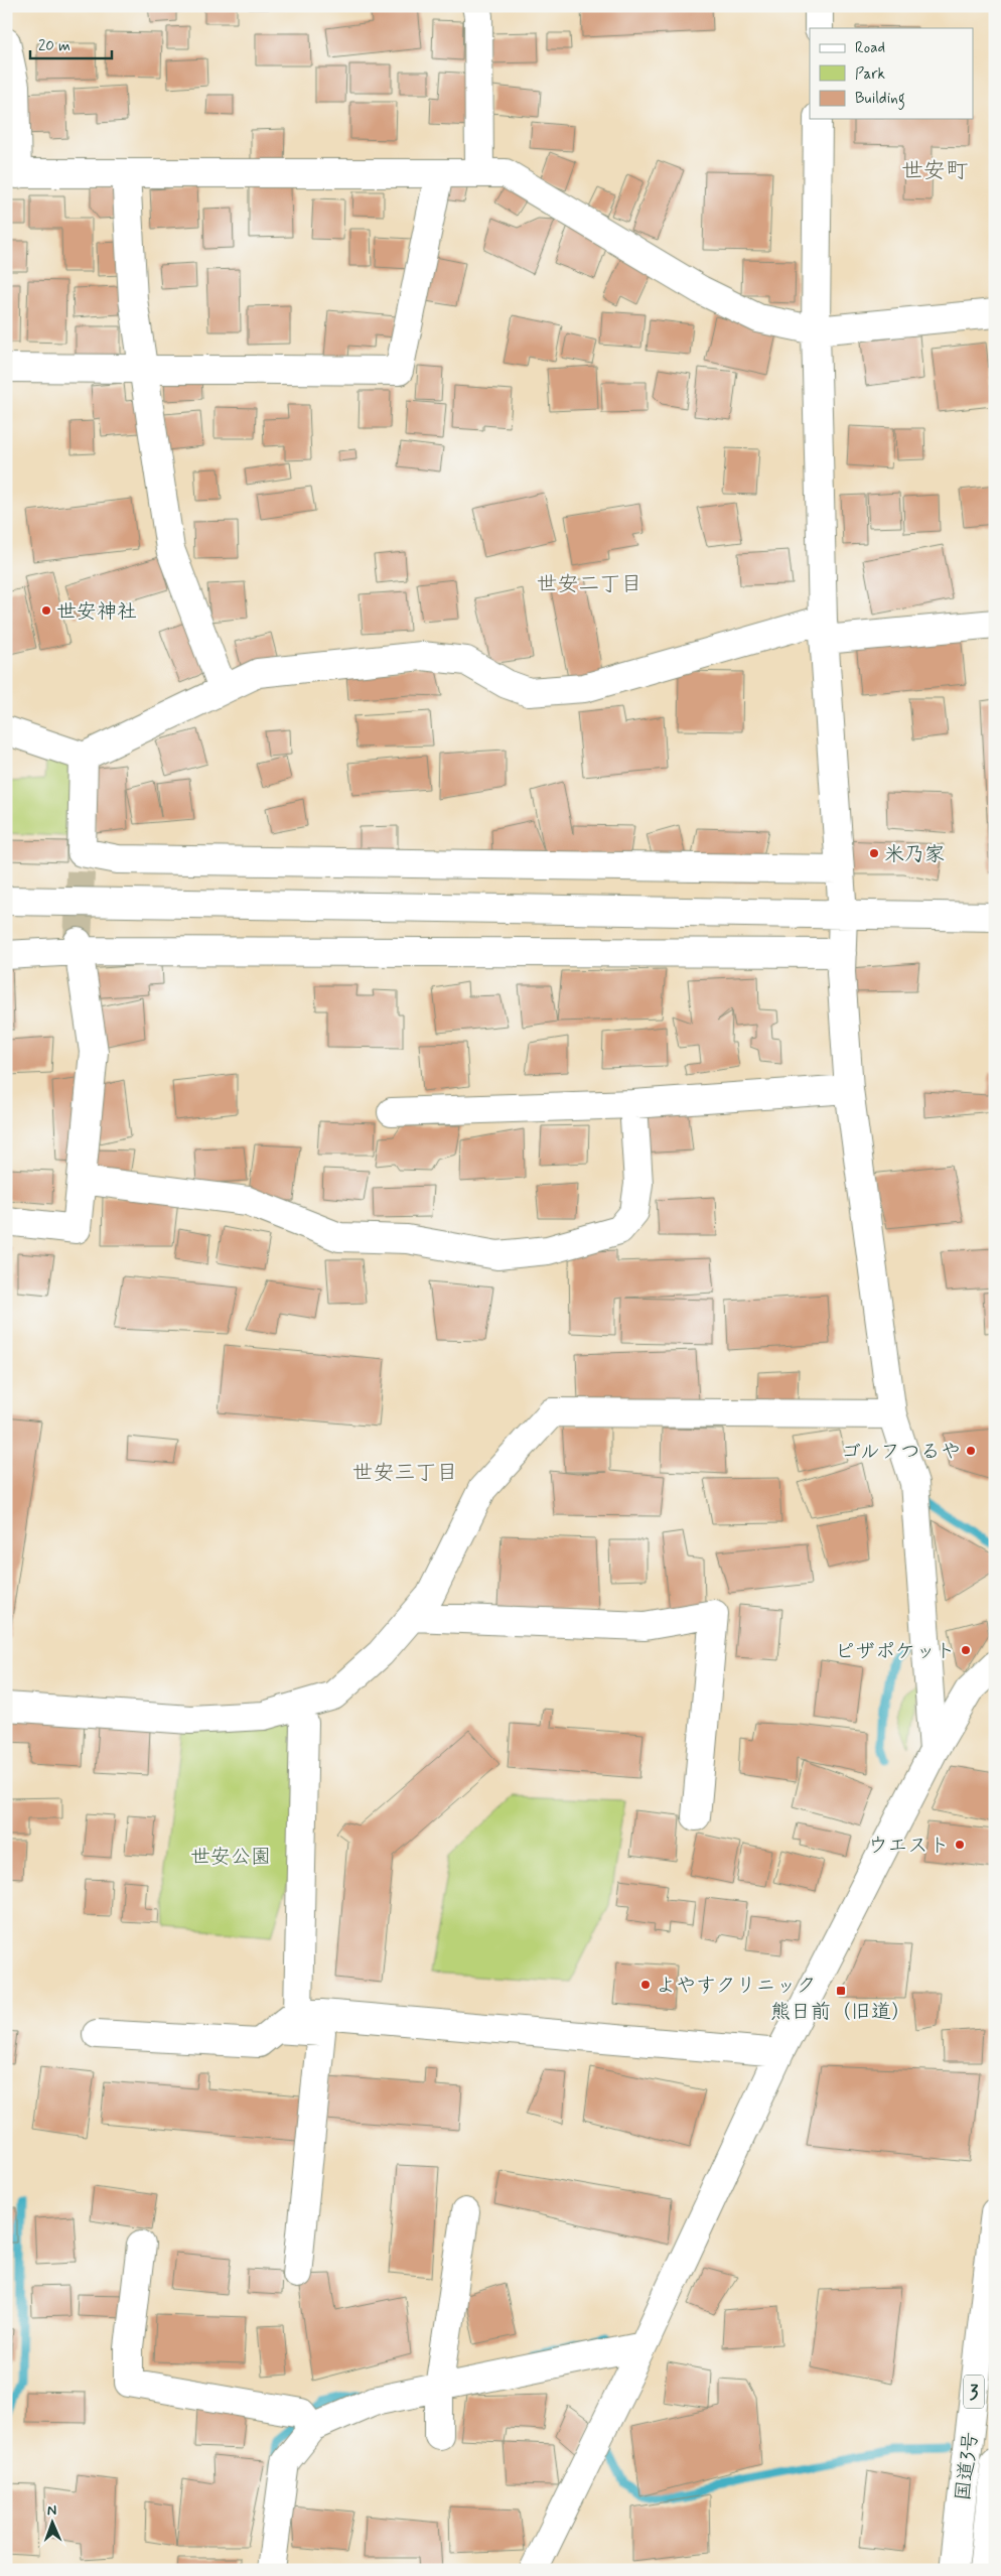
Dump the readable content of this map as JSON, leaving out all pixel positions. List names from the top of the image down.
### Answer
{
  "streets": {
    "main road": ["3", "国道3号"]
  },
  "districts": ["世安町", "世安二丁目", "世安三丁目"],
  "parks": ["世安公園"],
  "places": {
    "other": [
      "世安神社",
      "米乃家",
      "ゴルフつるや",
      "ピザポケット",
      "ウエスト",
      "よやすクリニック"
    ],
    "transit": ["熊日前（旧道）"]
  },
  "legend": ["Road", "Park", "Building"],
  "scale_bar": "20 m",
  "north": "top"
}
